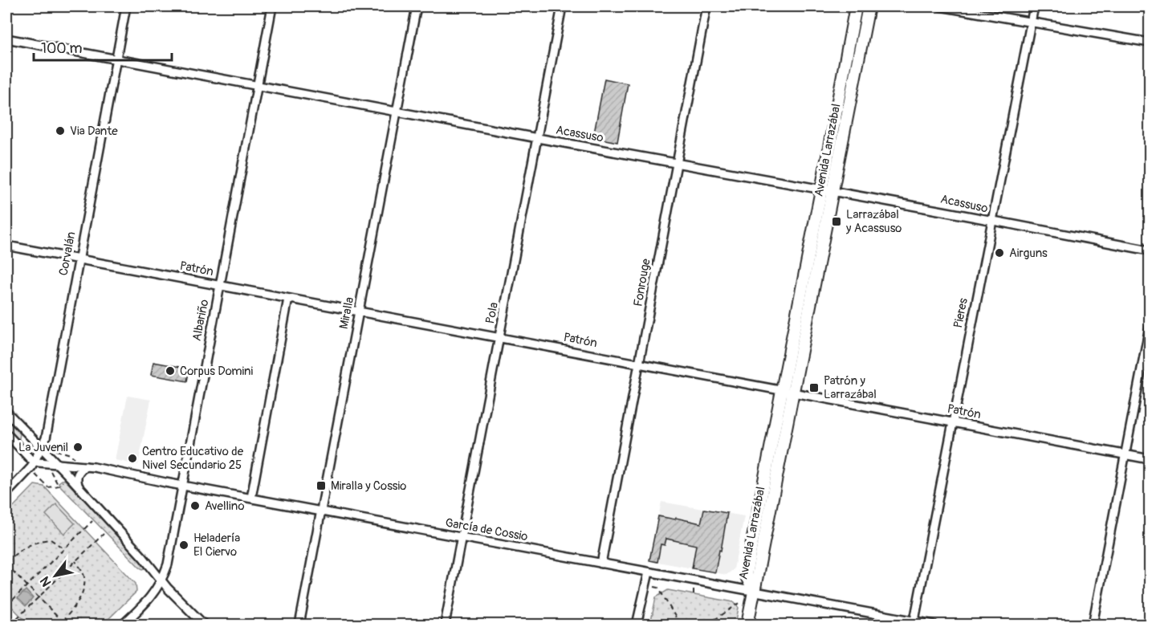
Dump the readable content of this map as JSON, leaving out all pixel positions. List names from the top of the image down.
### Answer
{
  "streets": {
    "street": [
      "Acassuso",
      "Avenida Larrazábal",
      "Corvalán",
      "Patrón",
      "Fonrouge",
      "Miralla",
      "Pola",
      "Pieres",
      "Albariño",
      "García de Cossio"
    ]
  },
  "crossings": [
    ["Acassuso", "Avenida Larrazábal"],
    ["Acassuso", "Corvalán"],
    ["Acassuso", "Fonrouge"],
    ["Acassuso", "Miralla"],
    ["Acassuso", "Pola"],
    ["Acassuso", "Pieres"],
    ["Acassuso", "Albariño"],
    ["Avenida Larrazábal", "Patrón"],
    ["Avenida Larrazábal", "García de Cossio"],
    ["Corvalán", "Patrón"],
    ["Corvalán", "García de Cossio"],
    ["Patrón", "Fonrouge"],
    ["Patrón", "Miralla"],
    ["Patrón", "Pola"],
    ["Patrón", "Pieres"],
    ["Patrón", "Albariño"],
    ["Fonrouge", "García de Cossio"],
    ["Miralla", "García de Cossio"],
    ["Pola", "García de Cossio"],
    ["Pieres", "García de Cossio"],
    ["Albariño", "García de Cossio"]
  ],
  "places": {
    "other": [
      "Via Dante",
      "Airguns",
      "Corpus Domini",
      "La Juvenil",
      "Centro Educativo de Nivel Secundario 25",
      "Avellino",
      "Heladería El Ciervo"
    ],
    "transit": ["Larrazábal y Acassuso", "Patrón y Larrazábal", "Miralla y Cossio"]
  },
  "scale_bar": "100 m",
  "north": "bottom left"
}
